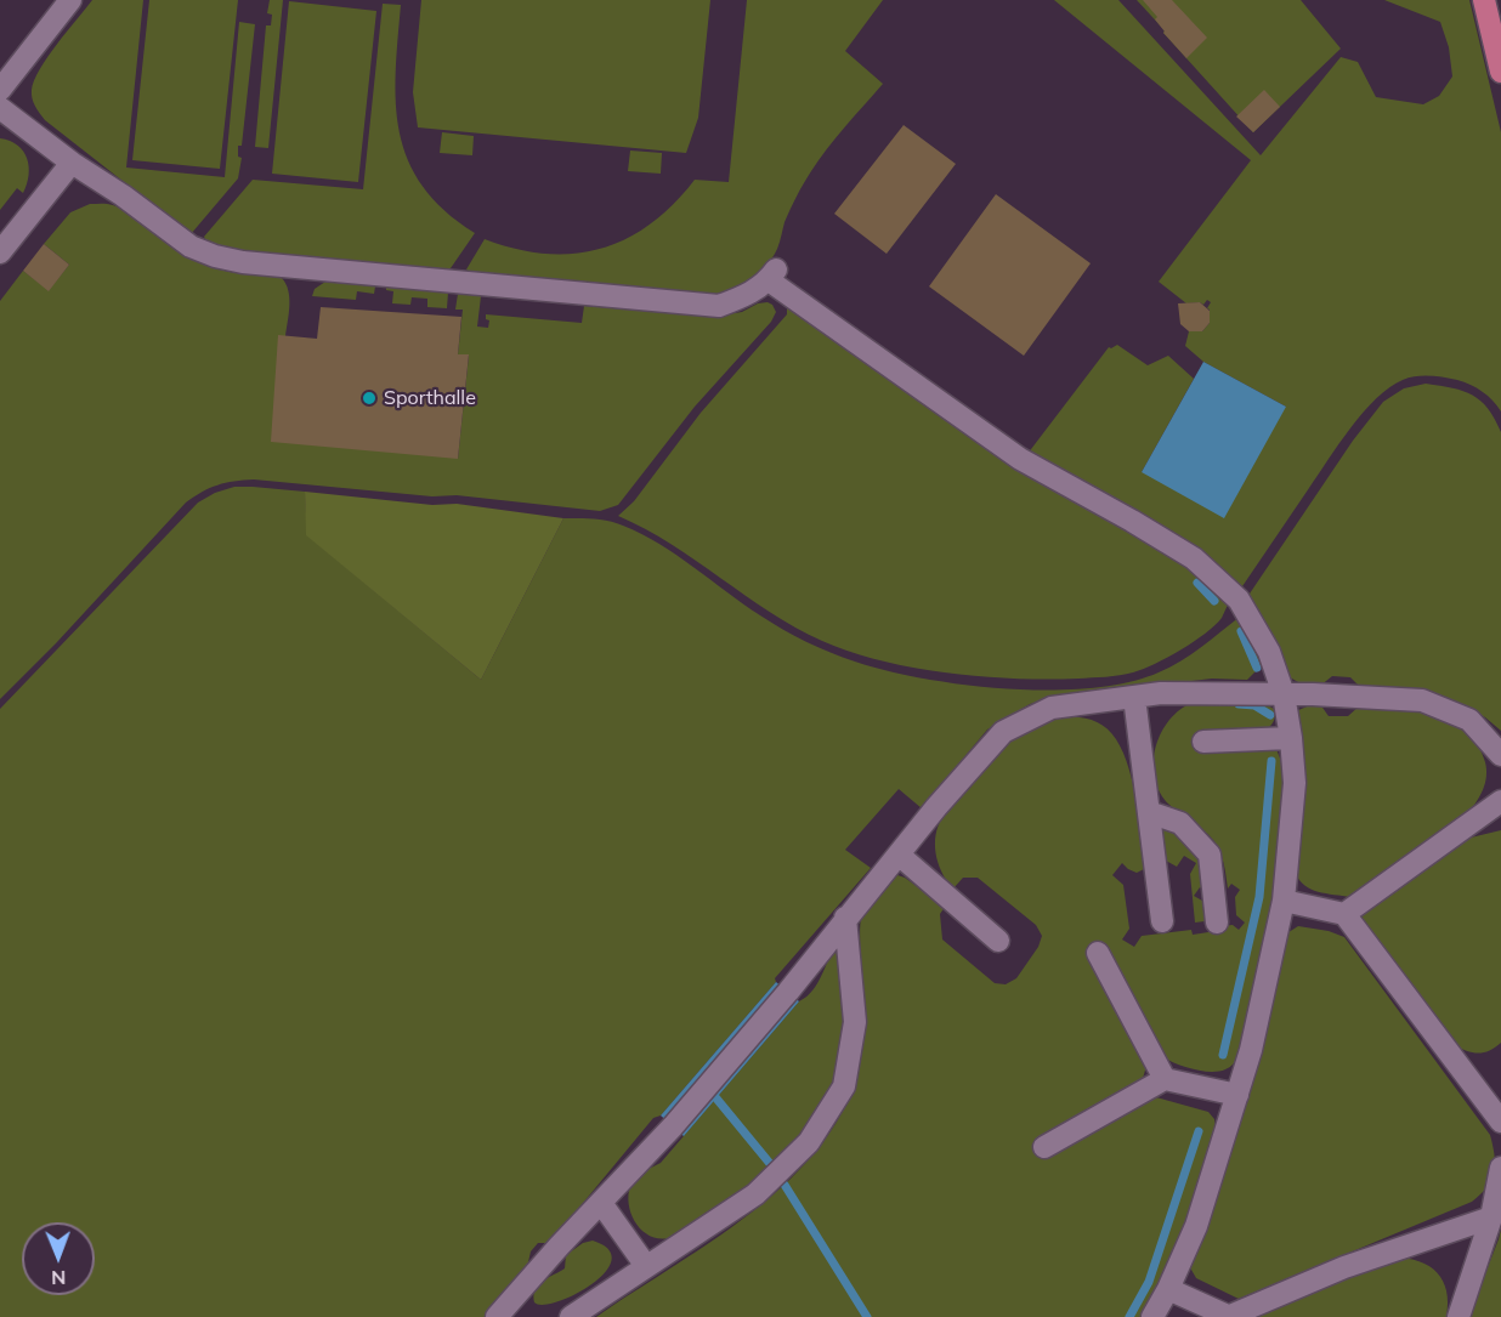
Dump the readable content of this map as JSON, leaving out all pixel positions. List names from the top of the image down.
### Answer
{
  "places": ["Sporthalle"],
  "north": "bottom"
}
